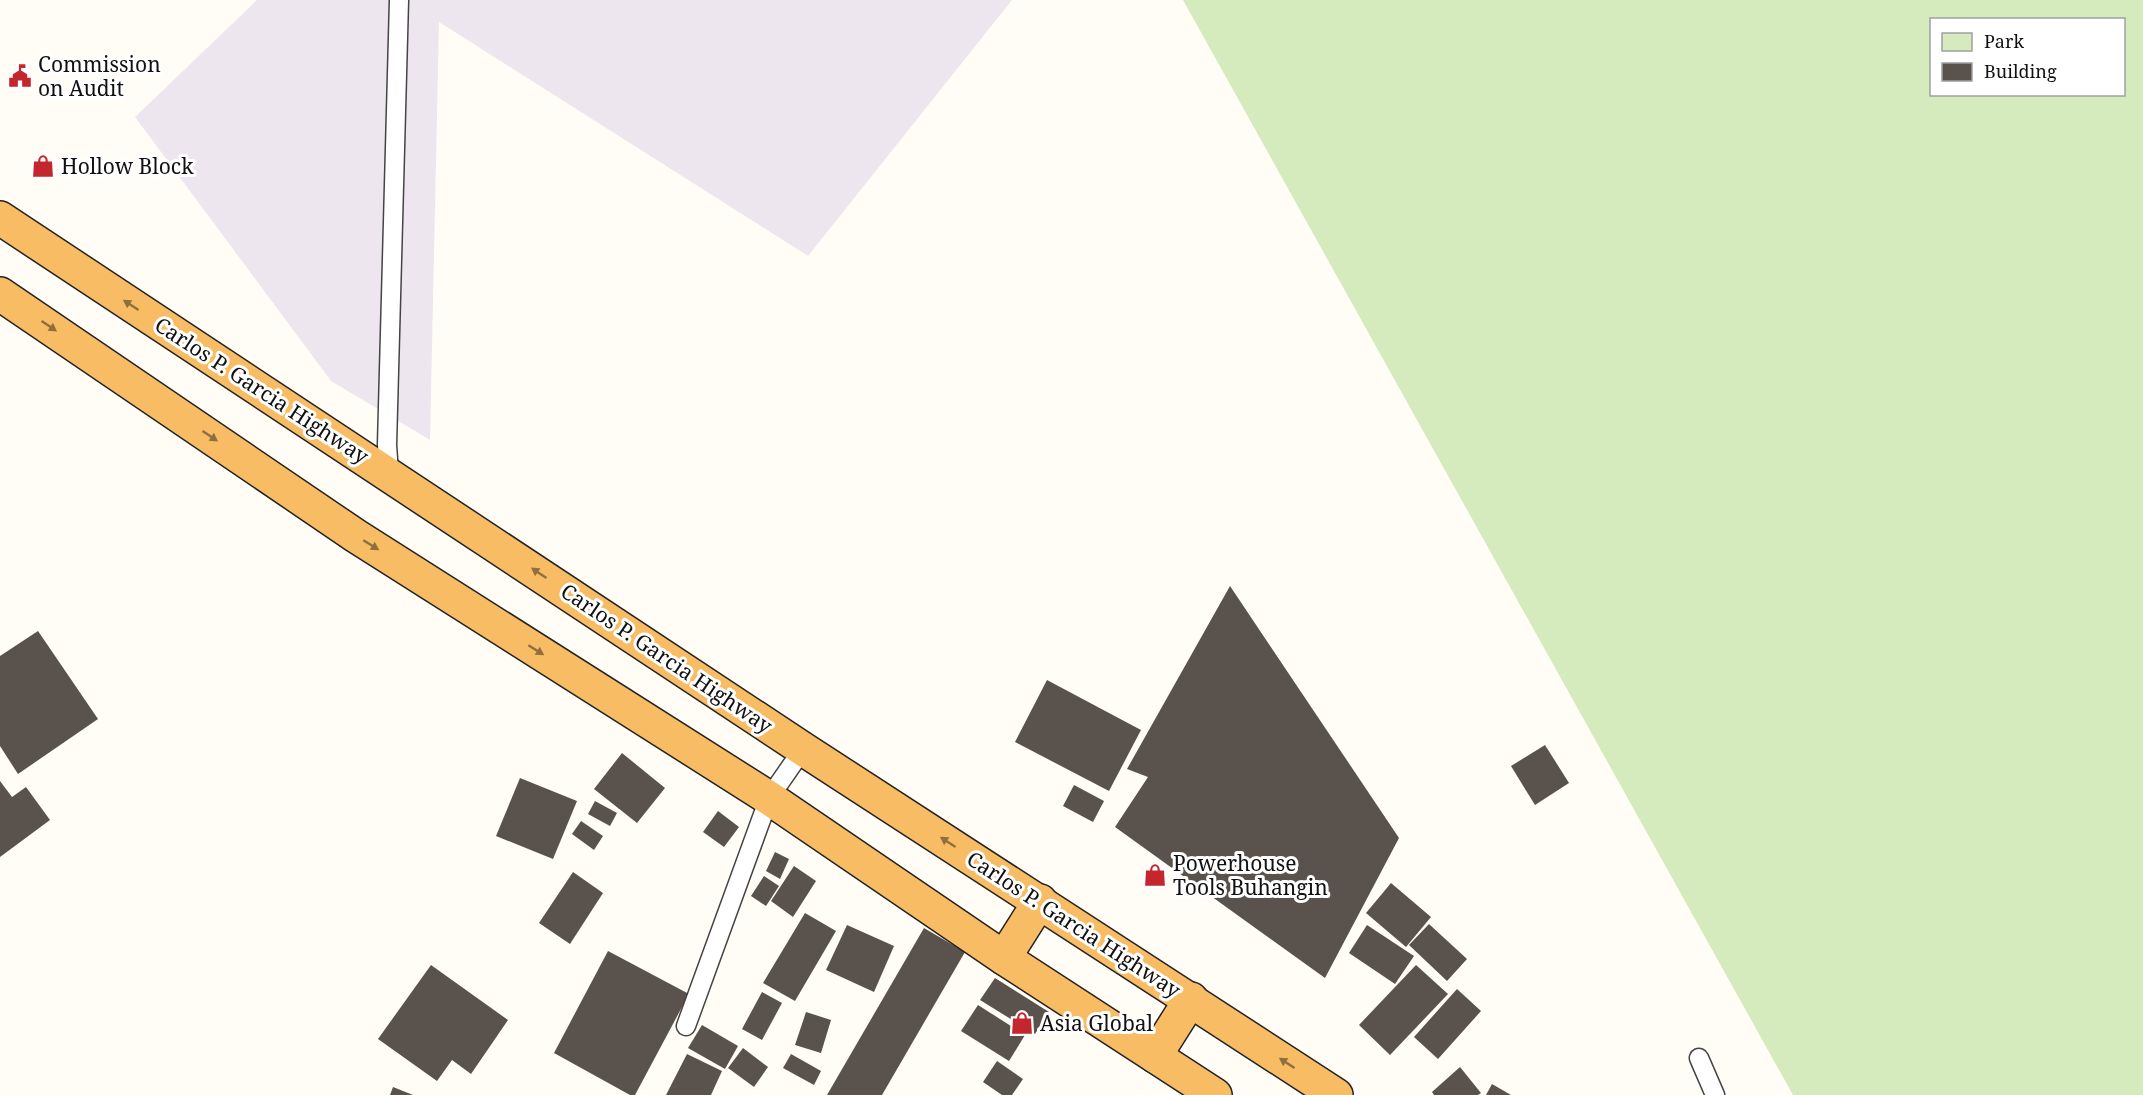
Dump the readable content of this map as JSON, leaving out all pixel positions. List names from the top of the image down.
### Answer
{
  "streets": {
    "highway": ["Carlos P. Garcia Highway"]
  },
  "places": {
    "public building": ["Commission on Audit"],
    "shop": ["Hollow Block", "Powerhouse Tools Buhangin", "Asia Global"]
  },
  "legend": ["Park", "Building"]
}
